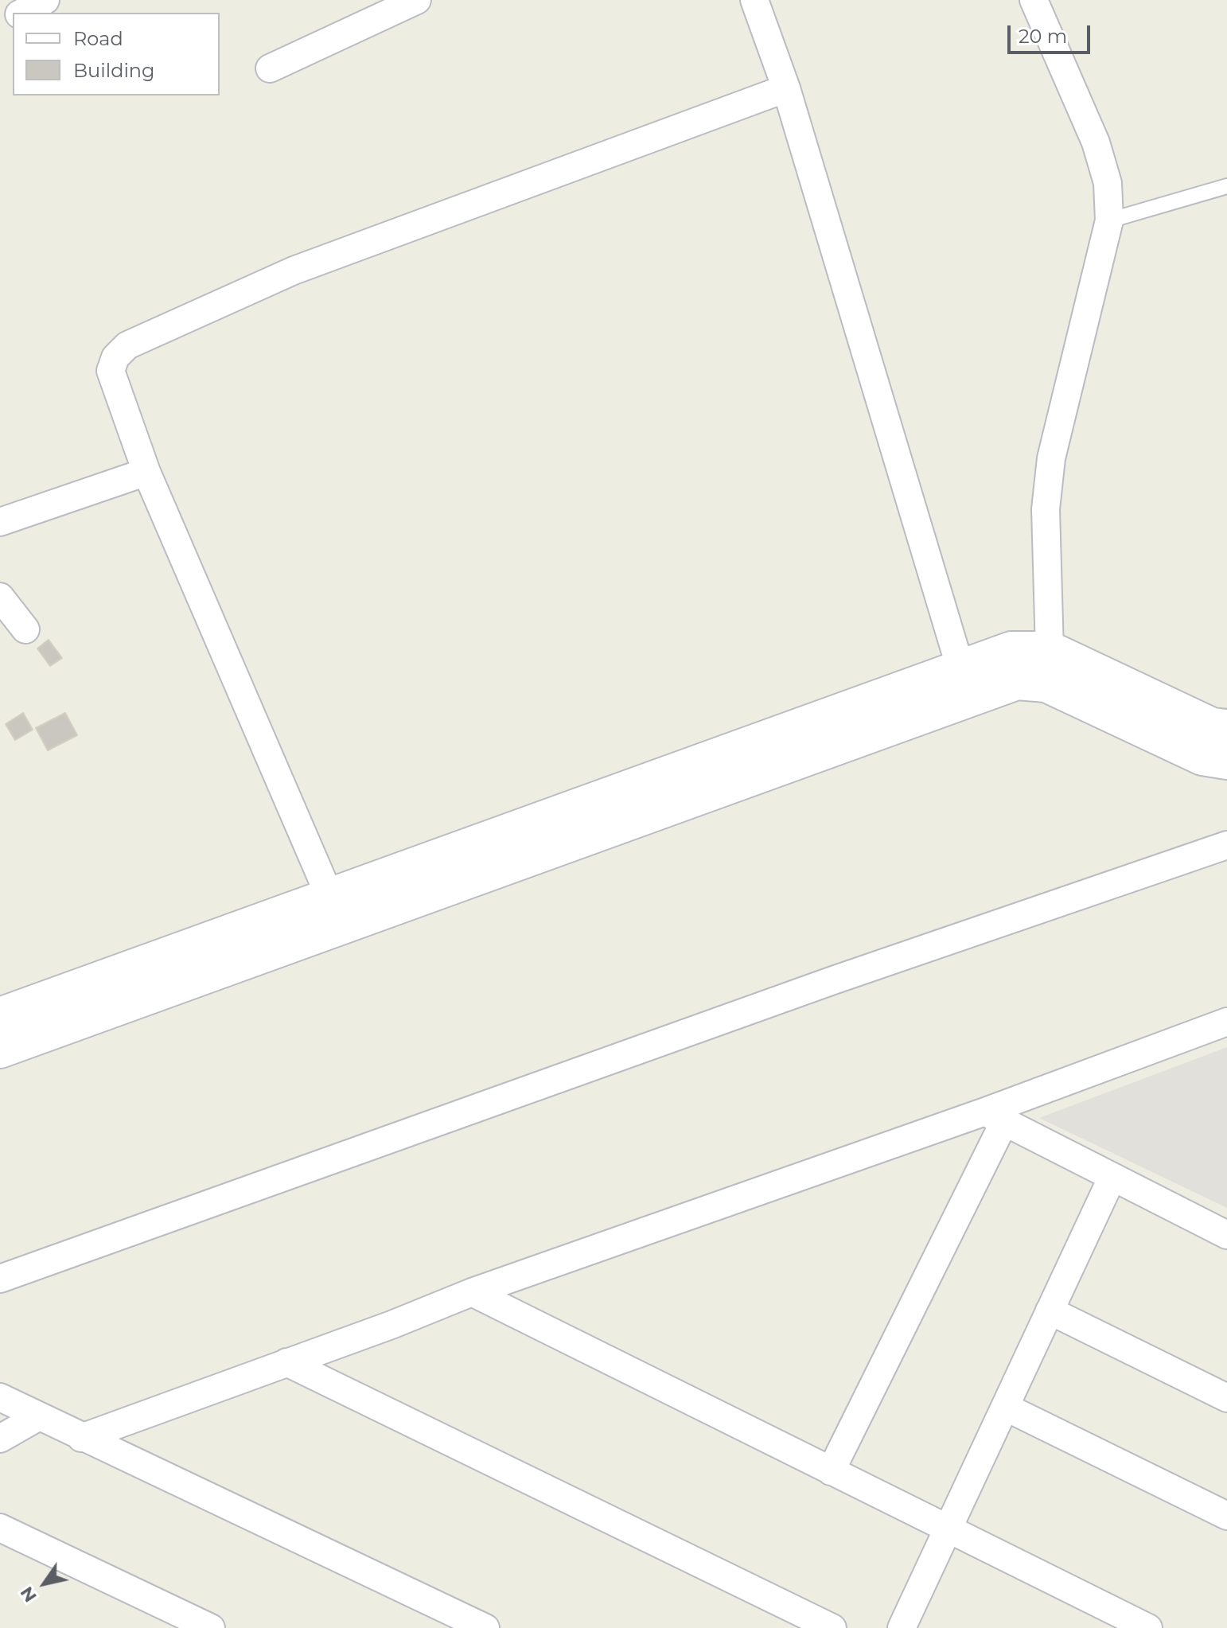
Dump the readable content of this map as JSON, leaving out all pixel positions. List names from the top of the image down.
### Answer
{
  "legend": ["Road", "Building"],
  "scale_bar": "20 m",
  "north": "bottom left"
}
